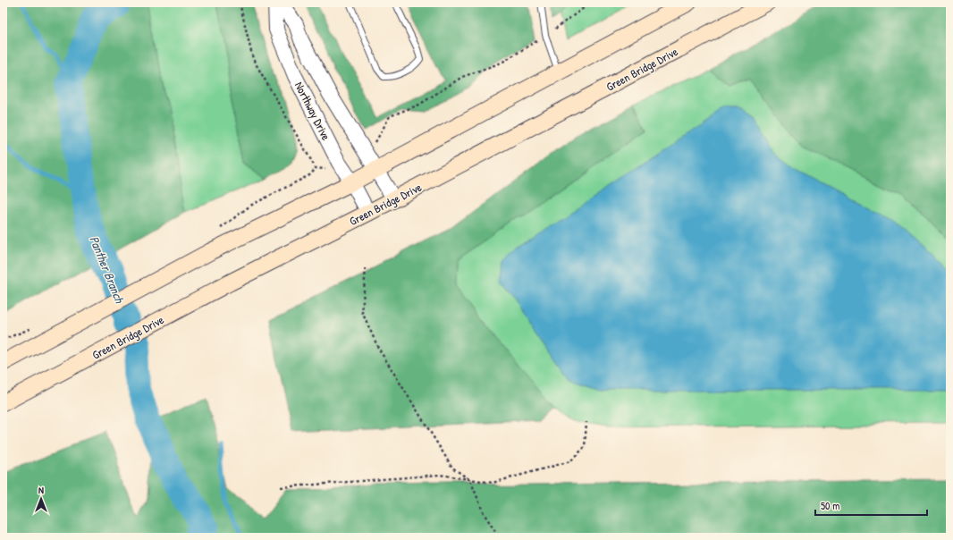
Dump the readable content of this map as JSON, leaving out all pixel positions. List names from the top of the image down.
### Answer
{
  "streets": {
    "main road": ["Green Bridge Drive"],
    "street": ["Northway Drive"]
  },
  "crossings": [
    ["Green Bridge Drive", "Northway Drive"]
  ],
  "water": ["Panther Branch"],
  "scale_bar": "50 m",
  "north": "top"
}
